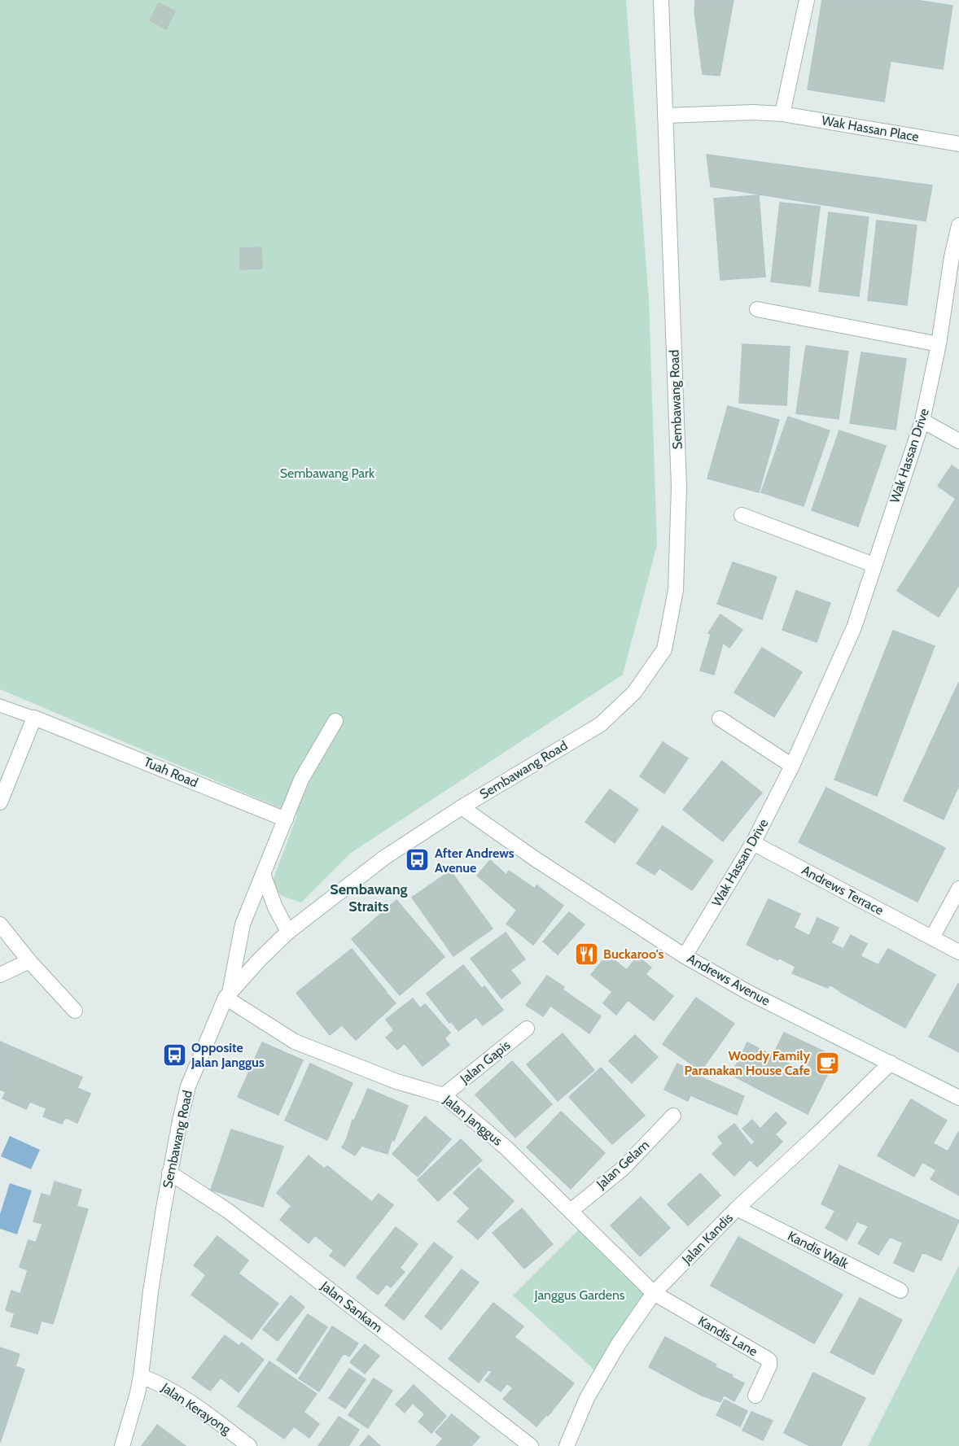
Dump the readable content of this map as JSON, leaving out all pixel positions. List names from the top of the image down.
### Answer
{
  "streets": {
    "street": [
      "Wak Hassan Place",
      "Sembawang Road",
      "Wak Hassan Drive",
      "Tuah Road",
      "Andrews Terrace",
      "Andrews Avenue",
      "Jalan Gapis",
      "Jalan Janggus",
      "Jalan Gelam",
      "Jalan Kandis",
      "Kandis Walk",
      "Jalan Sankam",
      "Kandis Lane",
      "Jalan Kerayong"
    ]
  },
  "crossings": [
    ["Wak Hassan Place", "Sembawang Road"],
    ["Sembawang Road", "Andrews Avenue"],
    ["Sembawang Road", "Jalan Janggus"],
    ["Sembawang Road", "Jalan Sankam"],
    ["Sembawang Road", "Jalan Kerayong"],
    ["Wak Hassan Drive", "Andrews Terrace"],
    ["Wak Hassan Drive", "Andrews Avenue"],
    ["Andrews Avenue", "Jalan Kandis"],
    ["Jalan Gapis", "Jalan Janggus"],
    ["Jalan Janggus", "Jalan Gelam"],
    ["Jalan Janggus", "Jalan Kandis"],
    ["Jalan Janggus", "Kandis Lane"],
    ["Jalan Kandis", "Kandis Walk"],
    ["Jalan Kandis", "Kandis Lane"]
  ],
  "districts": ["Sembawang Straits"],
  "parks": ["Sembawang Park", "Janggus Gardens"],
  "places": {
    "bus stop": ["After Andrews Avenue", "Opposite Jalan Janggus"],
    "restaurant": ["Buckaroo's"],
    "cafe": ["Woody Family Paranakan House Cafe"]
  }
}
